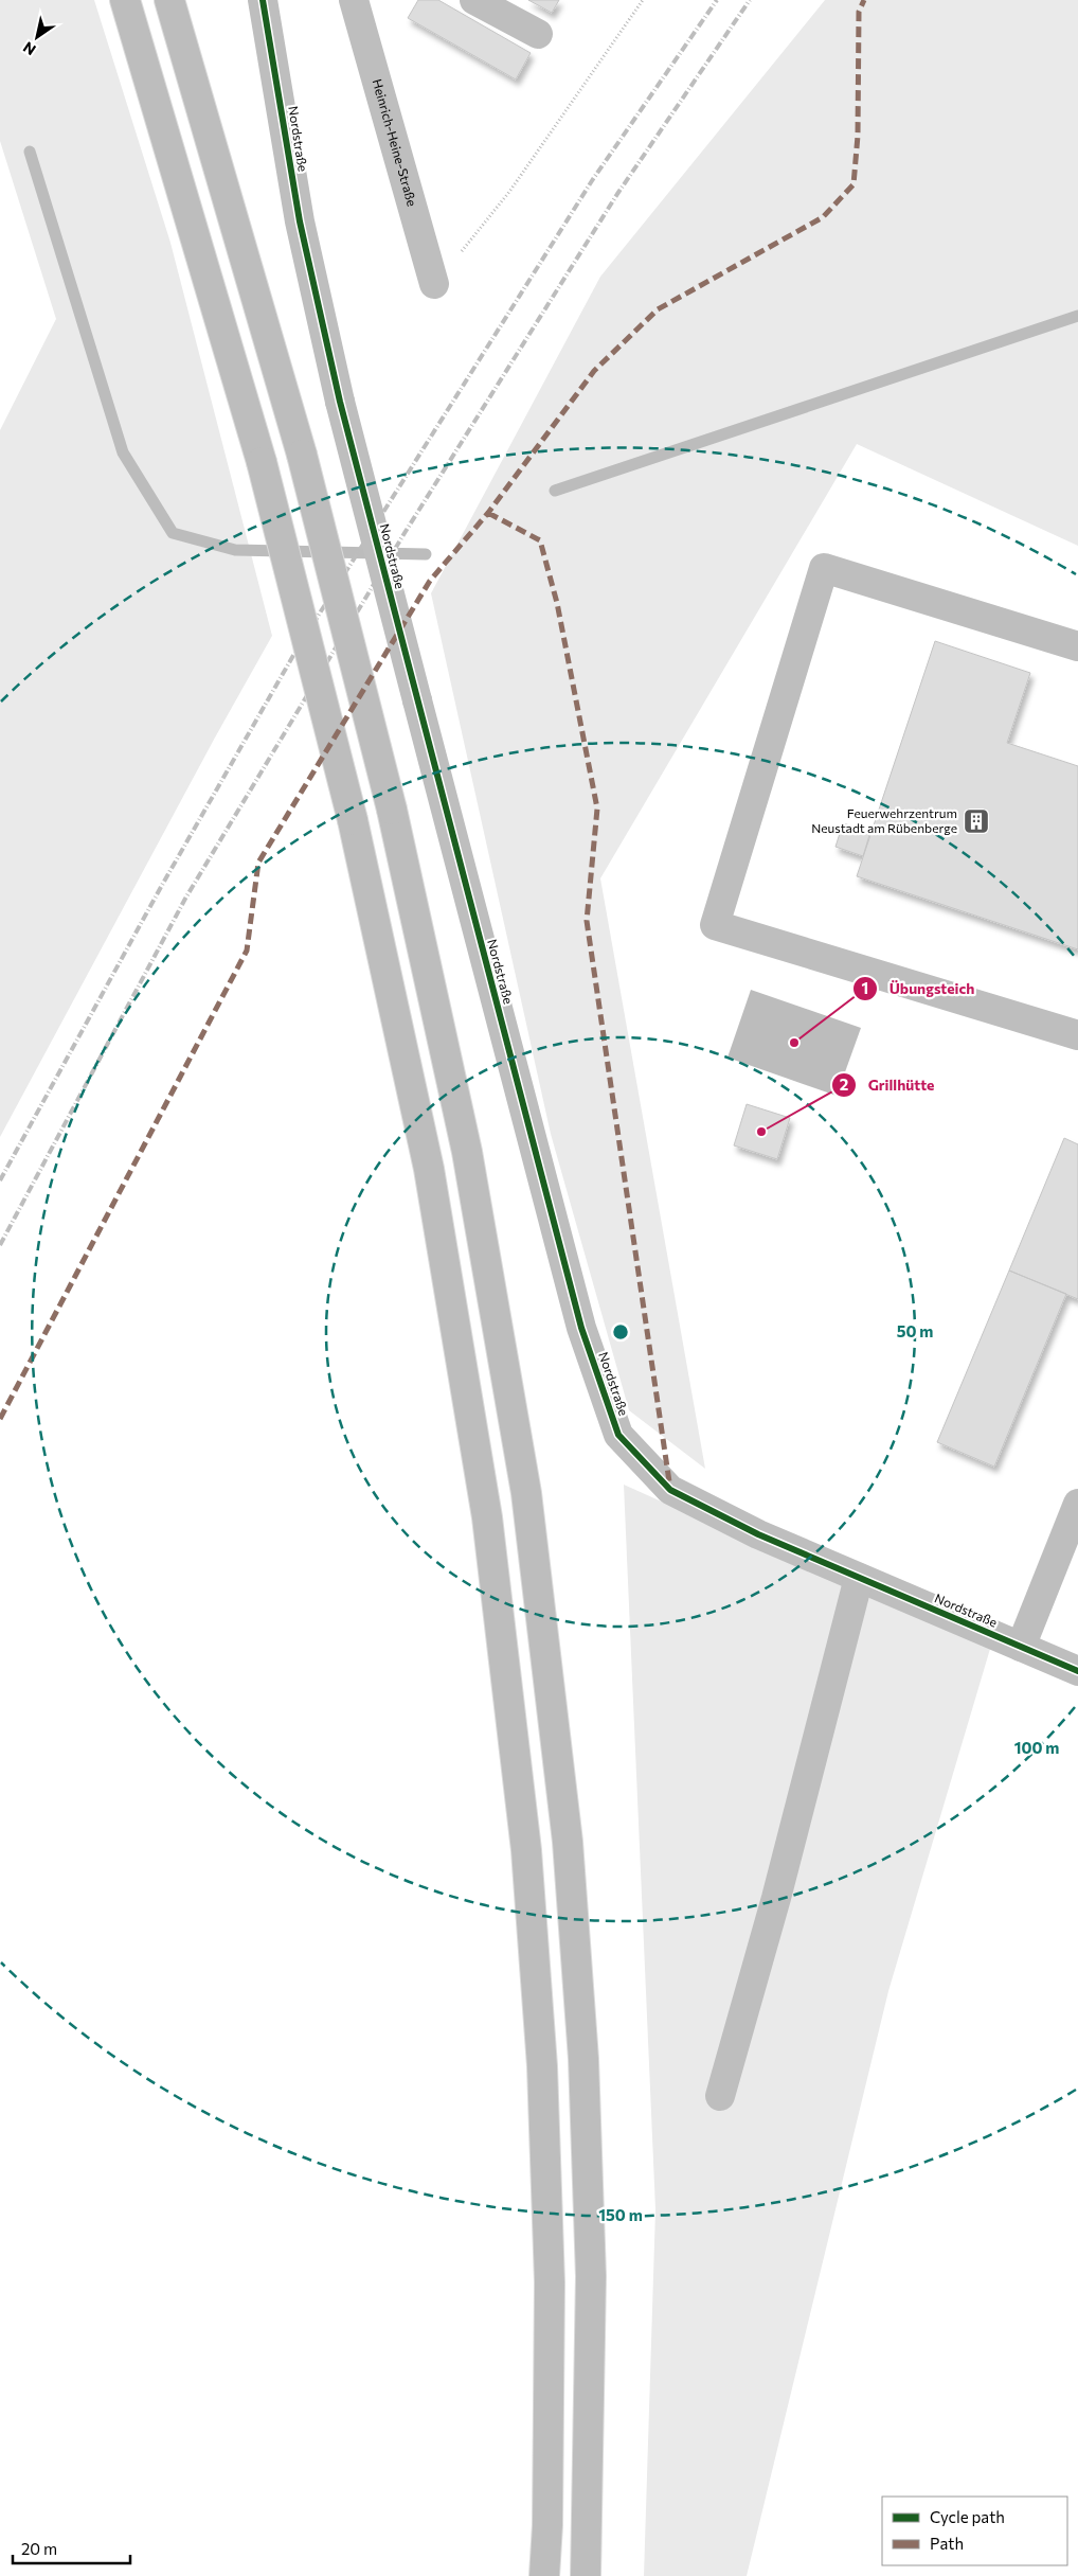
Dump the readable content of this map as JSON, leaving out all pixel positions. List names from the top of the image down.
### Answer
{
  "streets": {
    "street": ["Nordstraße", "Heinrich-Heine-Straße"]
  },
  "places": {
    "building": ["Feuerwehrzentrum Neustadt am Rübenberge"],
    "other": ["Übungsteich", "Grillhütte"]
  },
  "legend": ["Cycle path", "Path"],
  "scale_bar": "20 m",
  "north": "bottom left",
  "rings": ["50 m", "100 m", "150 m"]
}
